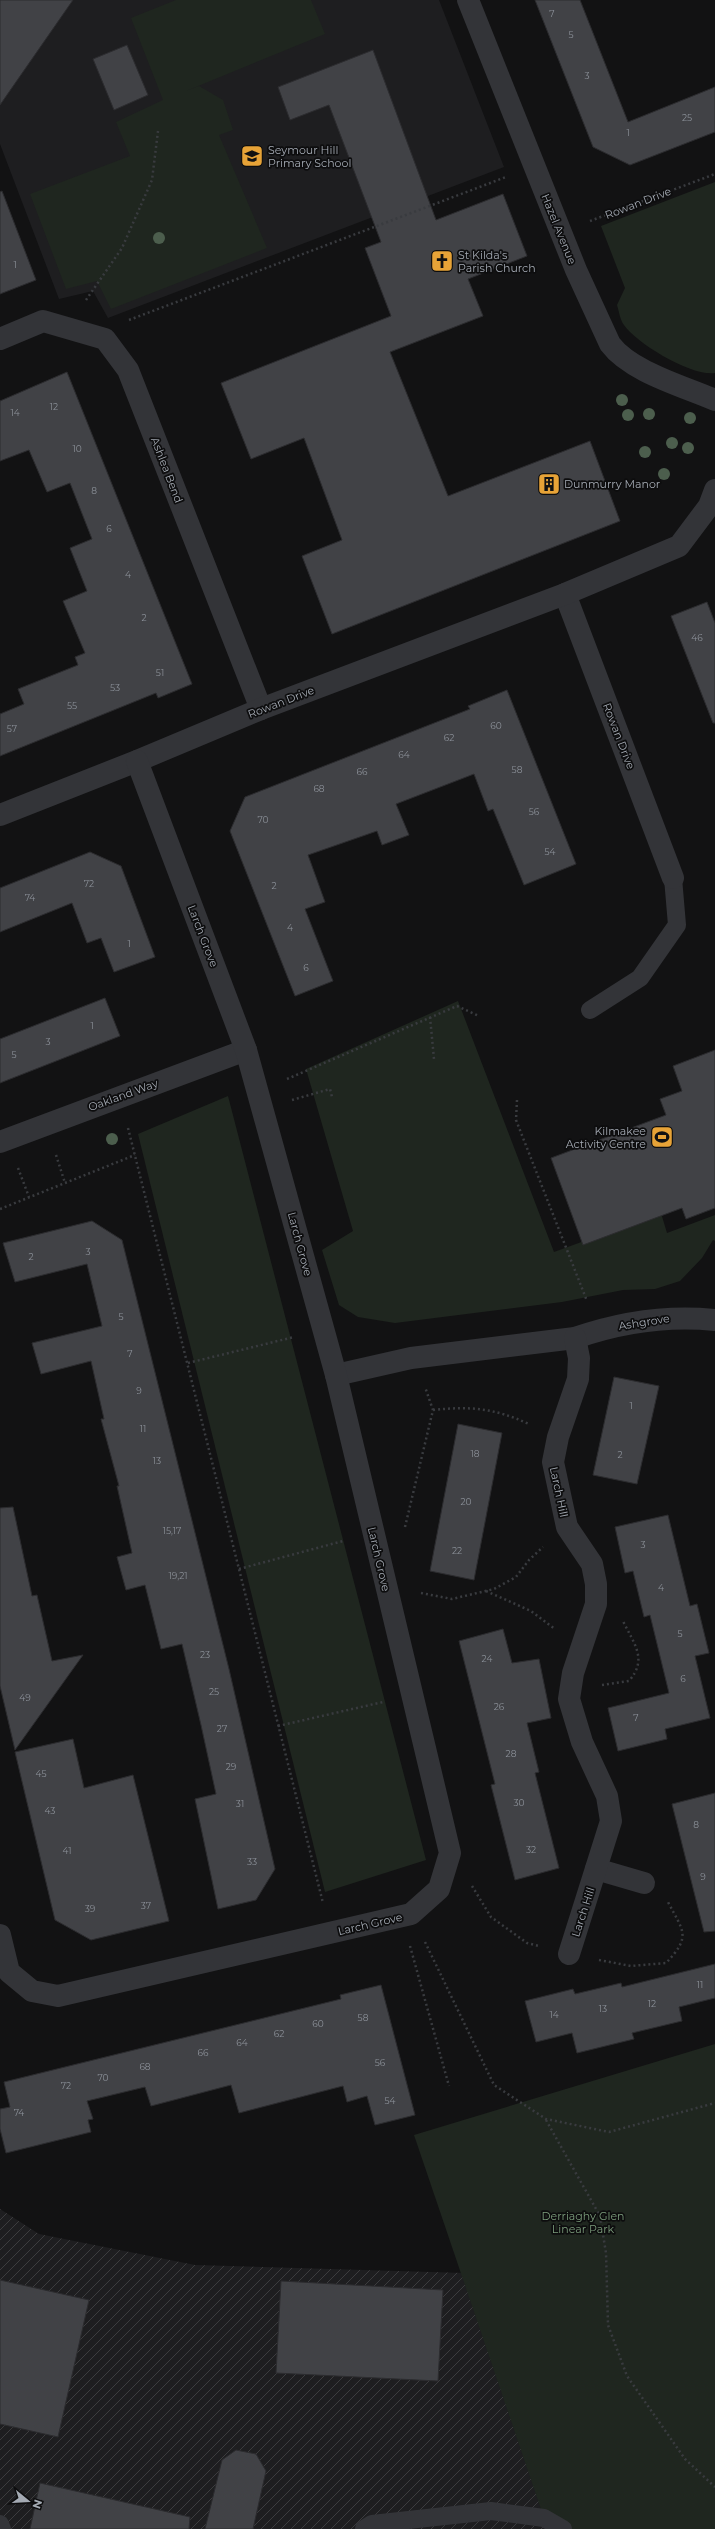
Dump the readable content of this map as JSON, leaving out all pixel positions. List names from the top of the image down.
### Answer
{
  "streets": {
    "street": [
      "Rowan Drive",
      "Hazel Avenue",
      "Ashlea Bend",
      "Larch Grove",
      "Oakland Way",
      "Ashgrove",
      "Larch Hill"
    ]
  },
  "crossings": [
    ["Rowan Drive", "Hazel Avenue"],
    ["Rowan Drive", "Ashlea Bend"],
    ["Rowan Drive", "Larch Grove"],
    ["Larch Grove", "Oakland Way"],
    ["Ashgrove", "Larch Hill"]
  ],
  "parks": ["Derriaghy Glen Linear Park"],
  "places": {
    "school or university": ["Seymour Hill Primary School"],
    "church": ["St Kilda's Parish Church"],
    "building": ["Dunmurry Manor"],
    "sports": ["Kilmakee Activity Centre"]
  },
  "house_numbers": [
    "7",
    "5",
    "3",
    "25",
    "1",
    "1",
    "12",
    "14",
    "10",
    "8",
    "6",
    "4",
    "2",
    "46",
    "51",
    "53",
    "55",
    "60",
    "57",
    "62",
    "64",
    "58",
    "66",
    "68",
    "56",
    "70",
    "54",
    "72",
    "2",
    "74",
    "4",
    "1",
    "6",
    "1",
    "3",
    "5",
    "3",
    "2",
    "5",
    "7",
    "9",
    "1",
    "11",
    "18",
    "2",
    "13",
    "20",
    "15,17",
    "3",
    "22",
    "19,21",
    "4",
    "5",
    "23",
    "24",
    "6",
    "25",
    "49",
    "26",
    "7",
    "27",
    "28",
    "29",
    "45",
    "30",
    "31",
    "43",
    "8",
    "32",
    "41",
    "33",
    "9",
    "37",
    "39",
    "11",
    "12",
    "13",
    "14",
    "58",
    "60",
    "62",
    "64",
    "66",
    "56",
    "68",
    "70",
    "72",
    "54",
    "74"
  ],
  "north": "right"
}
